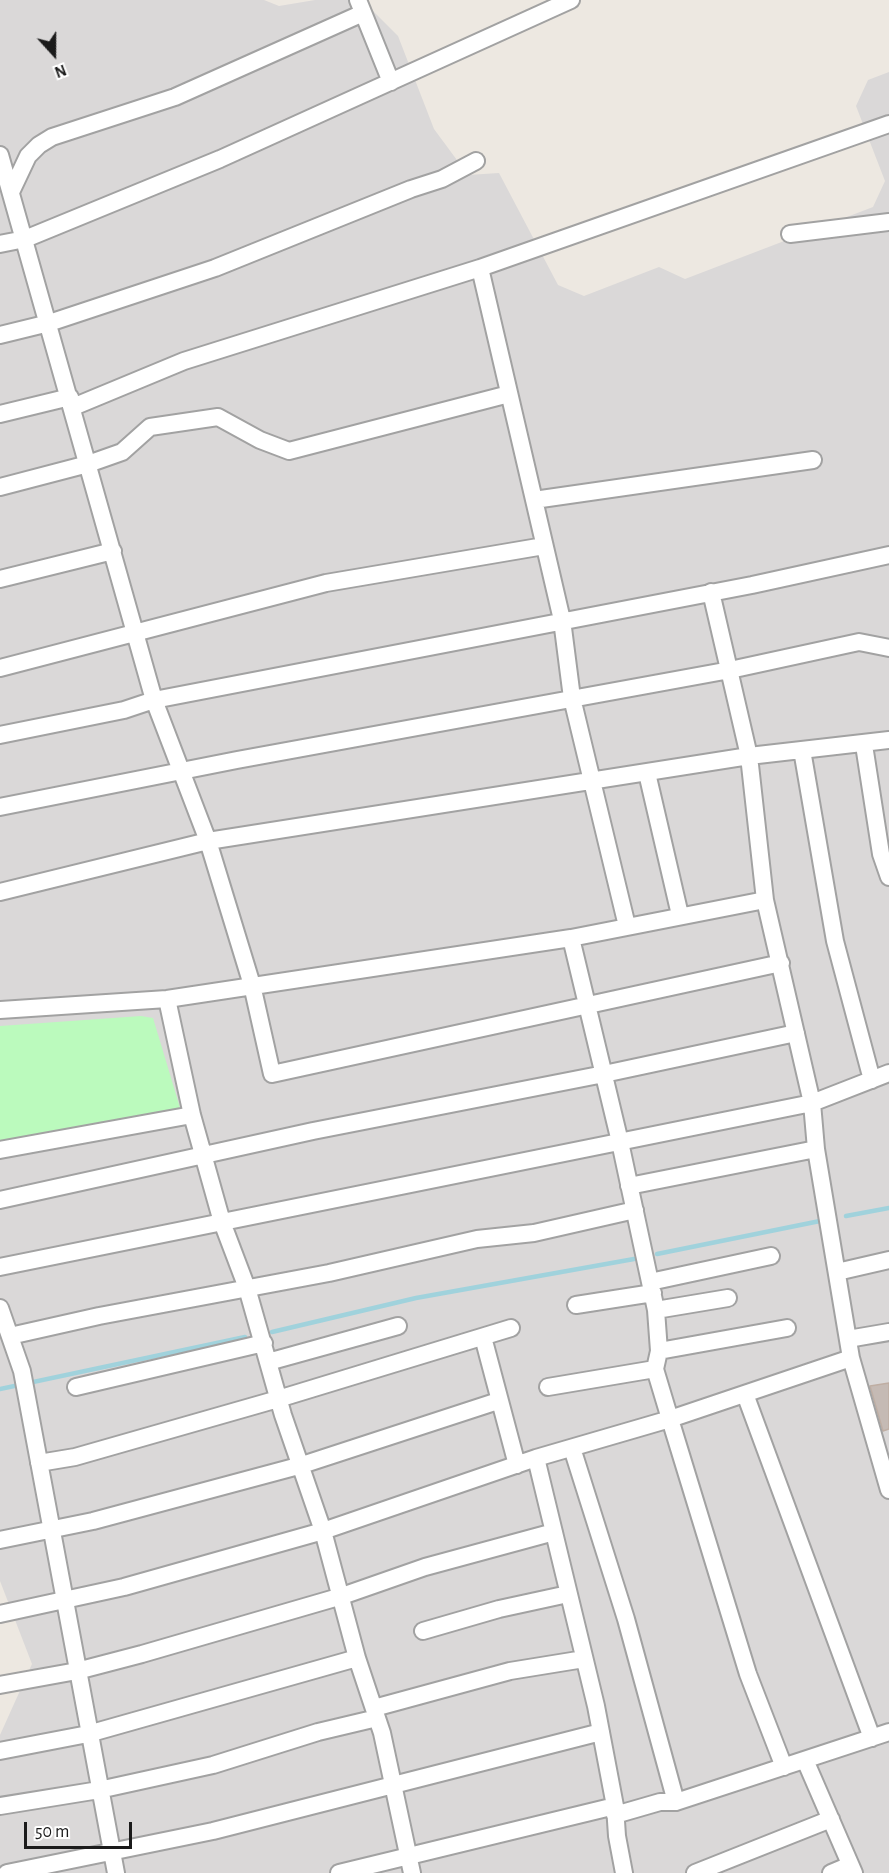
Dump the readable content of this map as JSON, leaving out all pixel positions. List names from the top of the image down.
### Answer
{
  "scale_bar": "50 m",
  "north": "bottom"
}
